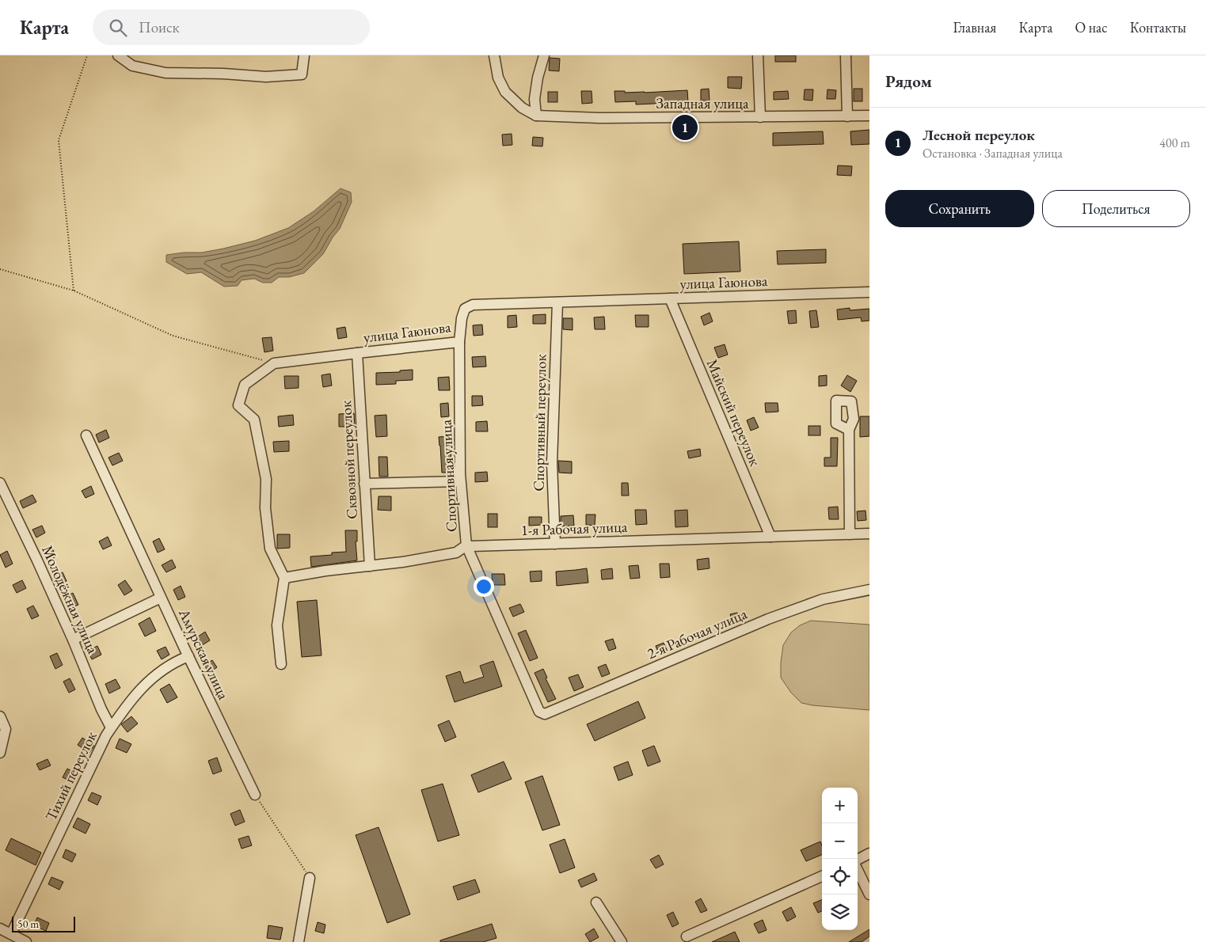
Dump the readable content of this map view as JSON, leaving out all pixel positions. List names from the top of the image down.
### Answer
{
  "streets": {
    "street": [
      "Западная улица",
      "улица Гаюнова",
      "Майский переулок",
      "Спортивный переулок",
      "Сквозной переулок",
      "Спортивная улица",
      "1-я Рабочая улица",
      "Молодёжная улица",
      "2-я Рабочая улица",
      "Амурская улица",
      "Тихий переулок"
    ]
  },
  "crossings": [
    ["улица Гаюнова", "Майский переулок"],
    ["улица Гаюнова", "Спортивный переулок"],
    ["улица Гаюнова", "Сквозной переулок"],
    ["улица Гаюнова", "Спортивная улица"],
    ["улица Гаюнова", "1-я Рабочая улица"],
    ["Майский переулок", "1-я Рабочая улица"],
    ["Спортивный переулок", "1-я Рабочая улица"],
    ["Сквозной переулок", "1-я Рабочая улица"],
    ["Спортивная улица", "1-я Рабочая улица"],
    ["Спортивная улица", "2-я Рабочая улица"],
    ["Молодёжная улица", "Тихий переулок"],
    ["Амурская улица", "Тихий переулок"]
  ],
  "scale_bar": "50 m",
  "page": {
    "header": "Карта",
    "search": "Поиск",
    "nav": [
      "Главная",
      "Карта",
      "О нас",
      "Контакты"
    ],
    "heading": "Рядом",
    "list": [
      {
        "mark": "1",
        "name": "Лесной переулок",
        "note": "Остановка · Западная улица",
        "value": "400 m"
      }
    ],
    "pins": "1",
    "buttons": ["Сохранить", "Поделиться"],
    "map_buttons": ["+", "−"],
    "scale": "50 m"
  }
}
